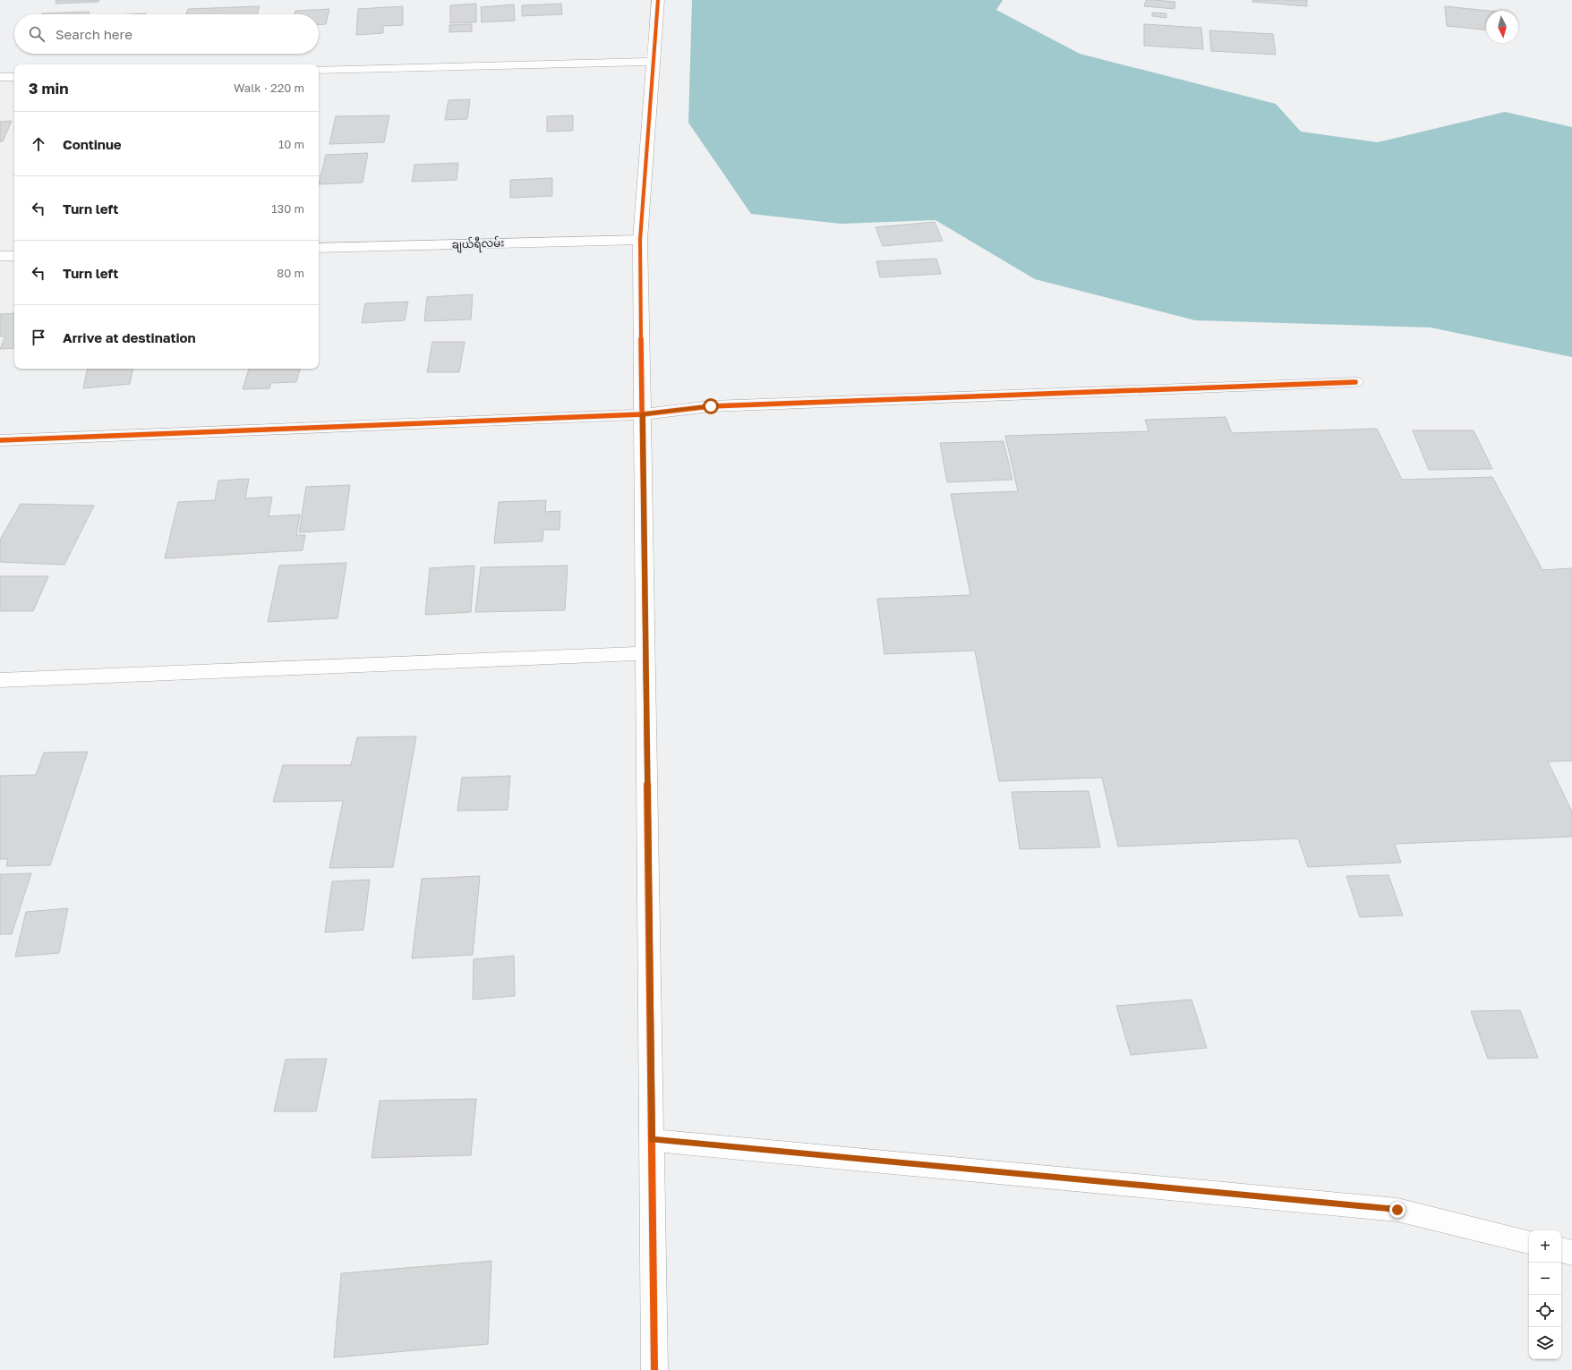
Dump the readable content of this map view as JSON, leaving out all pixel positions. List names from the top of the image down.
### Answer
{
  "streets": {
    "street": ["ချယ်ရီလမ်း"]
  },
  "north": "bottom",
  "page": {
    "search": "Search here",
    "heading": ["3 min", "Walk · 220 m"],
    "list": [
      ["Continue", "10 m"],
      ["Turn left", "130 m"],
      ["Turn left", "80 m"],
      "Arrive at destination"
    ],
    "map_buttons": ["+", "−"]
  }
}
